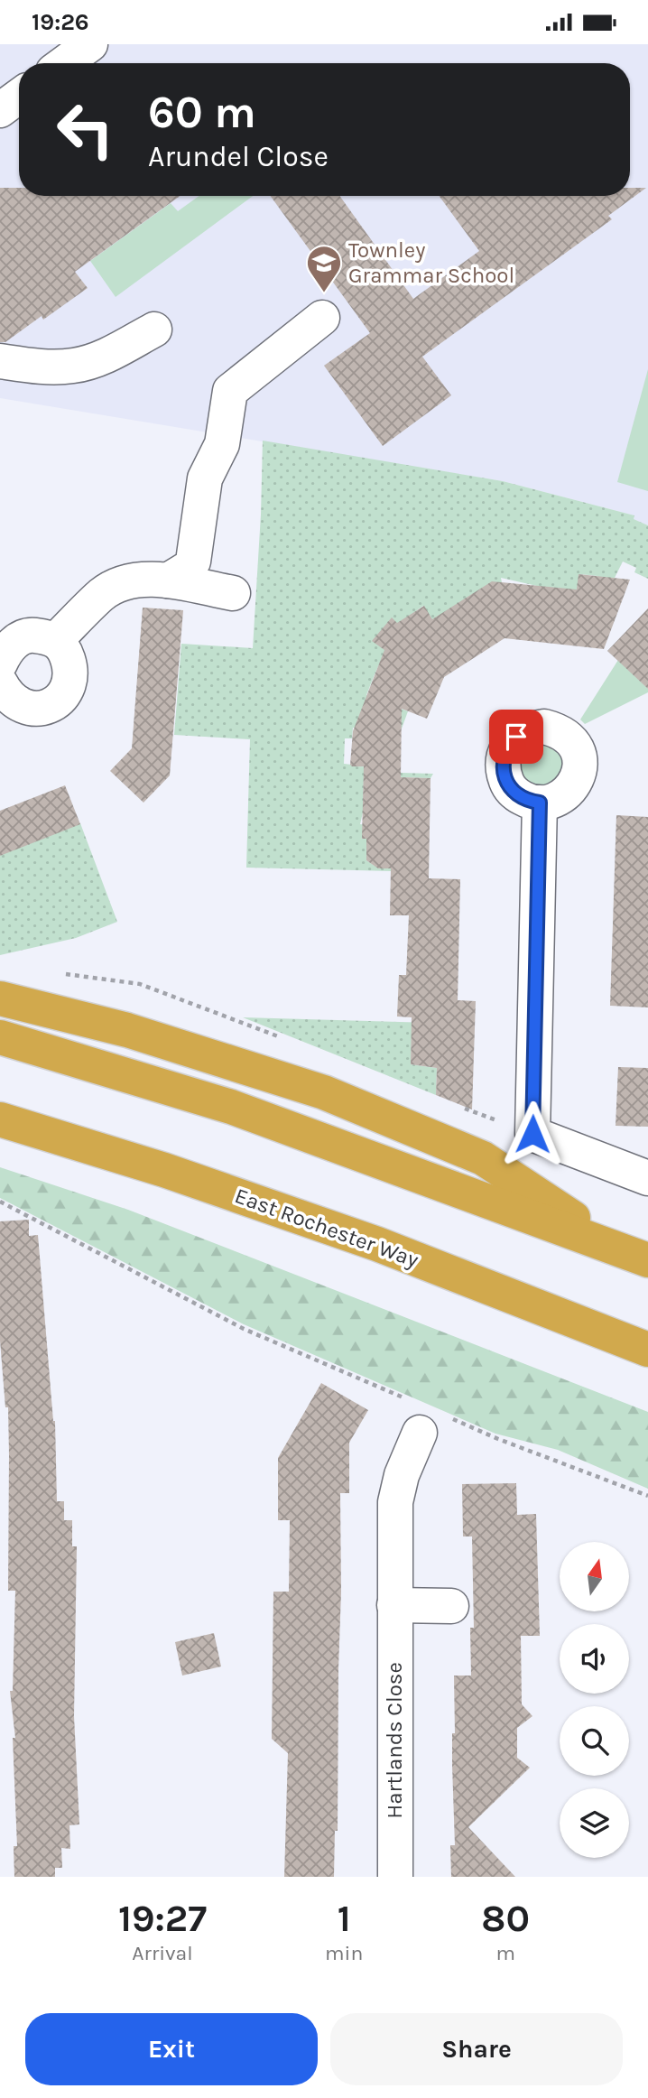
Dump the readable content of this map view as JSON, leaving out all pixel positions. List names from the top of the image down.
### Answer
{
  "streets": {
    "highway": ["East Rochester Way"],
    "street": ["Hartlands Close"]
  },
  "places": {
    "school or university": ["Townley Grammar School"]
  },
  "north": "top",
  "page": {
    "status": "19:26",
    "turn": ["60 m", "Arundel Close"],
    "eta": [
      "19:27",
      "Arrival",
      "1",
      "min",
      "80",
      "m"
    ],
    "buttons": ["Exit", "Share"]
  }
}
